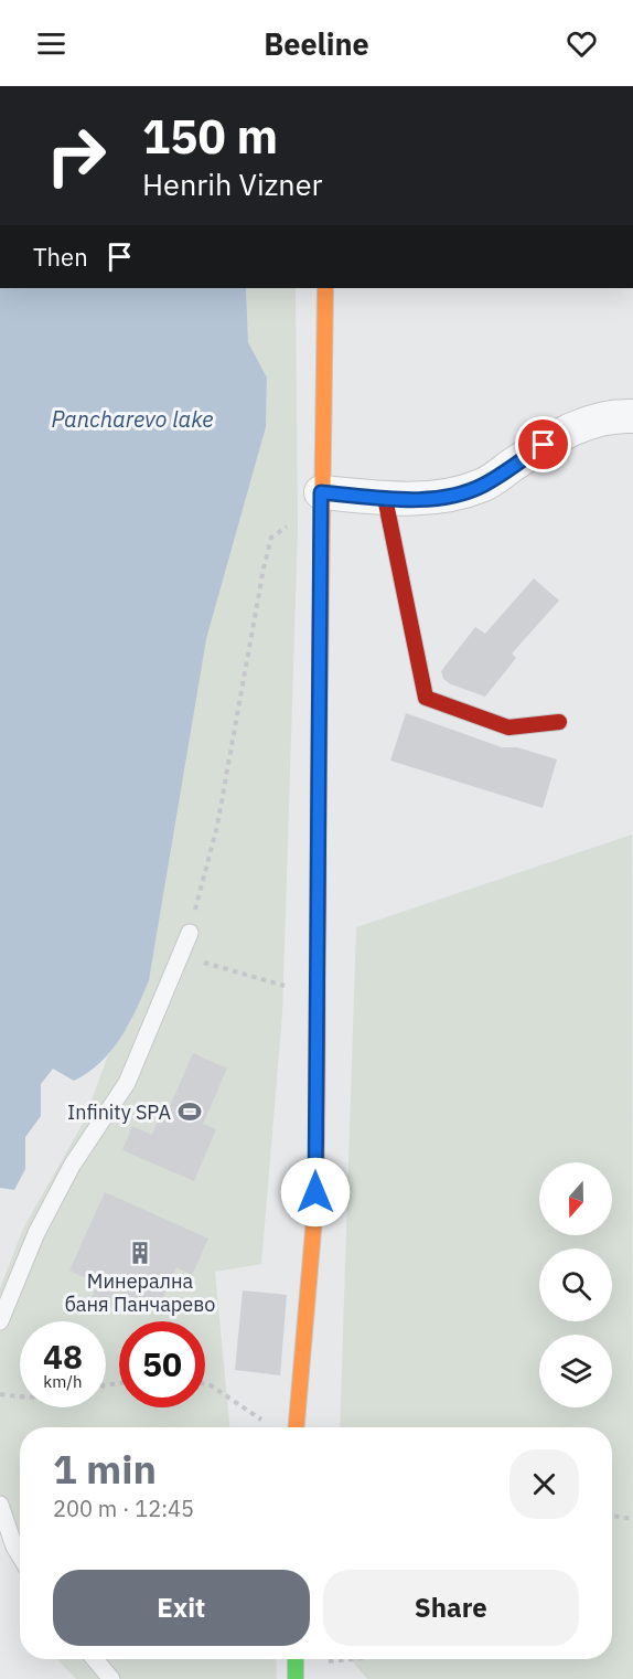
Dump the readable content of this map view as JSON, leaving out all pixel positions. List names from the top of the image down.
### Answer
{
  "water": ["Pancharevo lake"],
  "places": {
    "sports": ["Infinity SPA"],
    "building": ["Минерална баня Панчарево"]
  },
  "north": "bottom",
  "page": {
    "header": "Beeline",
    "turn": ["150 m", "Henrih Vizner"],
    "then": "Then",
    "speed": "48 km/h",
    "limit": "50",
    "heading": ["1 min", "200 m · 12:45"],
    "buttons": ["Exit", "Share"]
  }
}
